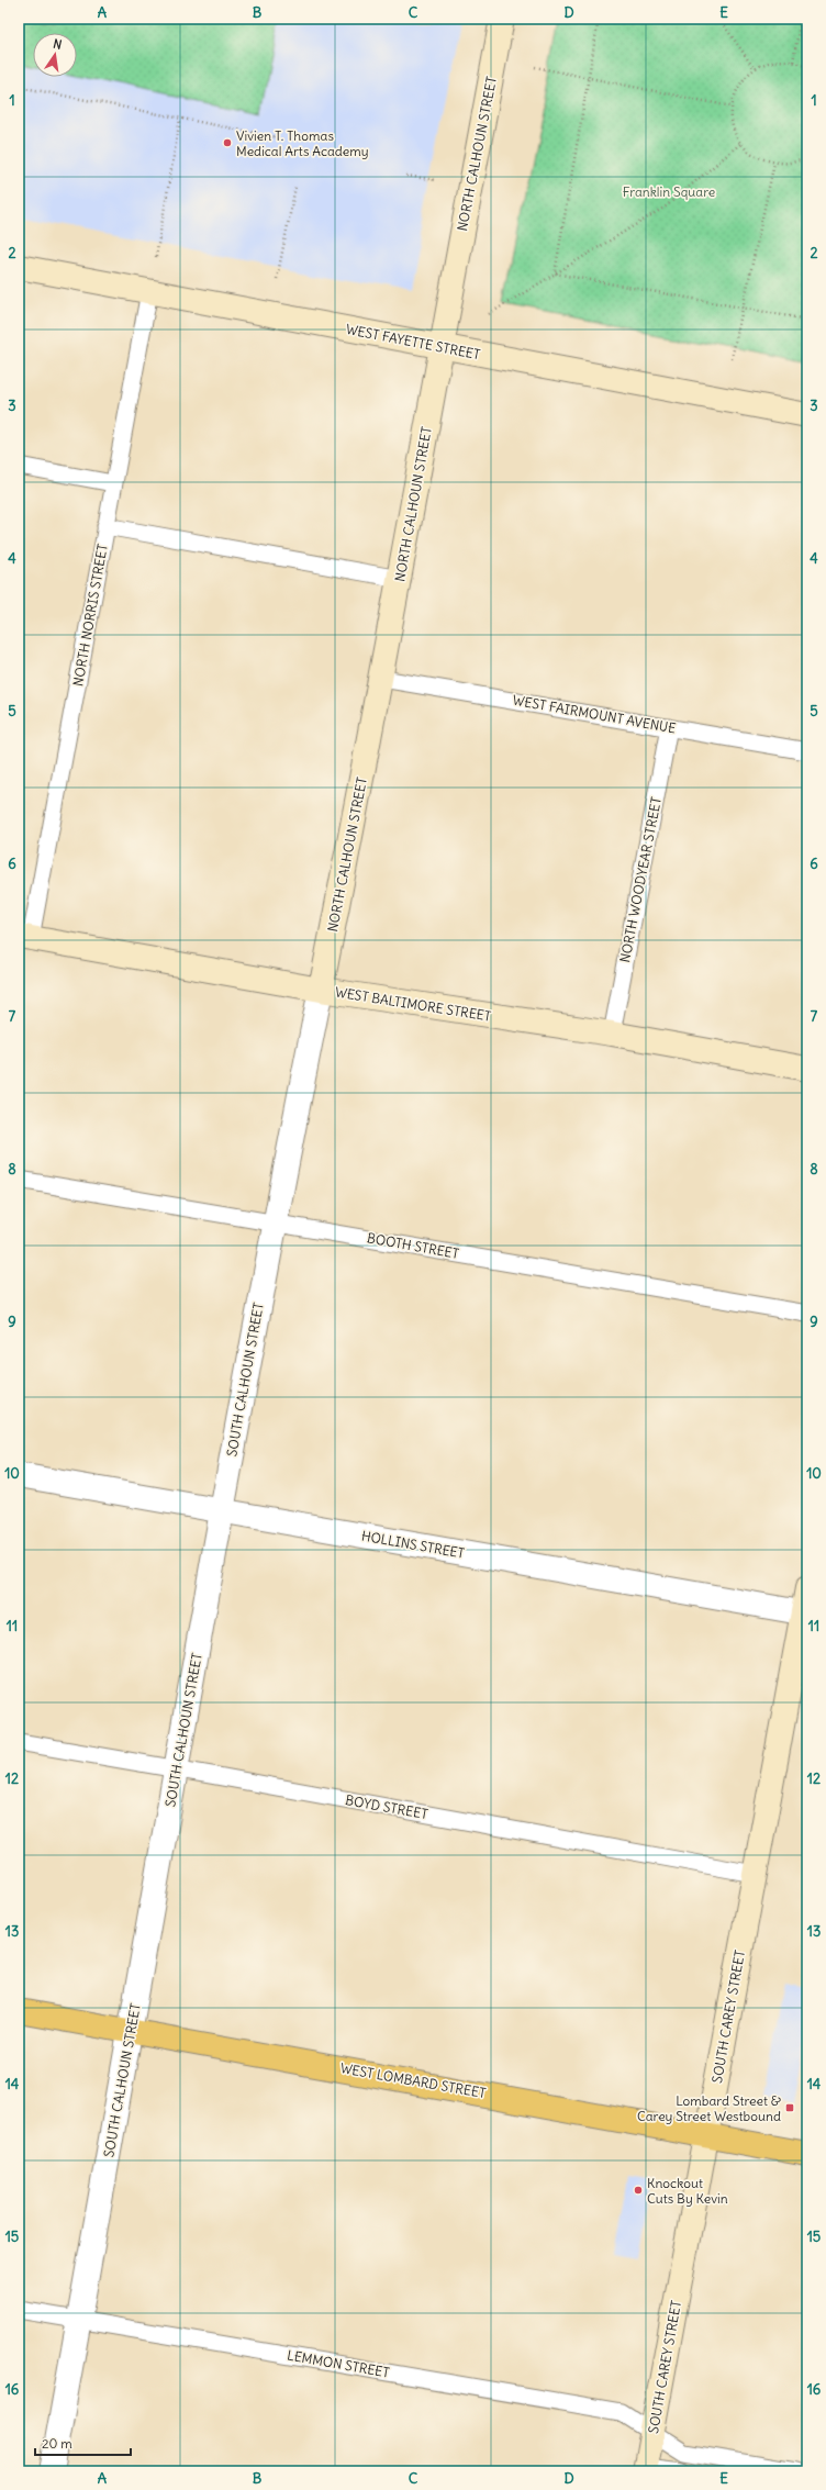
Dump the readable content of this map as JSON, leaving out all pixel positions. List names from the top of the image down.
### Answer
{
  "streets": {
    "main road": ["WEST LOMBARD STREET"],
    "street": [
      "NORTH CALHOUN STREET",
      "WEST FAYETTE STREET",
      "WEST BALTIMORE STREET",
      "SOUTH CALHOUN STREET",
      "HOLLINS STREET",
      "SOUTH CAREY STREET"
    ],
    "lane": [
      "NORTH NORRIS STREET",
      "WEST FAIRMOUNT AVENUE",
      "NORTH WOODYEAR STREET",
      "BOOTH STREET",
      "BOYD STREET",
      "LEMMON STREET"
    ]
  },
  "crossings": [
    ["NORTH CALHOUN STREET", "WEST FAYETTE STREET"],
    ["NORTH CALHOUN STREET", "WEST FAIRMOUNT AVENUE"],
    ["NORTH CALHOUN STREET", "WEST BALTIMORE STREET"],
    ["NORTH CALHOUN STREET", "SOUTH CALHOUN STREET"],
    ["WEST FAYETTE STREET", "NORTH NORRIS STREET"],
    ["NORTH NORRIS STREET", "WEST BALTIMORE STREET"],
    ["WEST FAIRMOUNT AVENUE", "NORTH WOODYEAR STREET"],
    ["NORTH WOODYEAR STREET", "WEST BALTIMORE STREET"],
    ["WEST BALTIMORE STREET", "SOUTH CALHOUN STREET"],
    ["BOOTH STREET", "SOUTH CALHOUN STREET"],
    ["SOUTH CALHOUN STREET", "HOLLINS STREET"],
    ["SOUTH CALHOUN STREET", "BOYD STREET"],
    ["SOUTH CALHOUN STREET", "WEST LOMBARD STREET"],
    ["SOUTH CALHOUN STREET", "LEMMON STREET"],
    ["HOLLINS STREET", "SOUTH CAREY STREET"],
    ["BOYD STREET", "SOUTH CAREY STREET"],
    ["SOUTH CAREY STREET", "WEST LOMBARD STREET"],
    ["SOUTH CAREY STREET", "LEMMON STREET"]
  ],
  "parks": ["Franklin Square"],
  "places": {
    "other": ["Vivien T. Thomas Medical Arts Academy", "Knockout Cuts By Kevin"],
    "transit": ["Lombard Street & Carey Street Westbound"]
  },
  "scale_bar": "20 m",
  "north": "top",
  "grid": {
    "columns": [
      "A",
      "B",
      "C",
      "D",
      "E"
    ],
    "rows": [
      "1",
      "2",
      "3",
      "4",
      "5",
      "6",
      "7",
      "8",
      "9",
      "10",
      "11",
      "12",
      "13",
      "14",
      "15",
      "16"
    ]
  }
}
